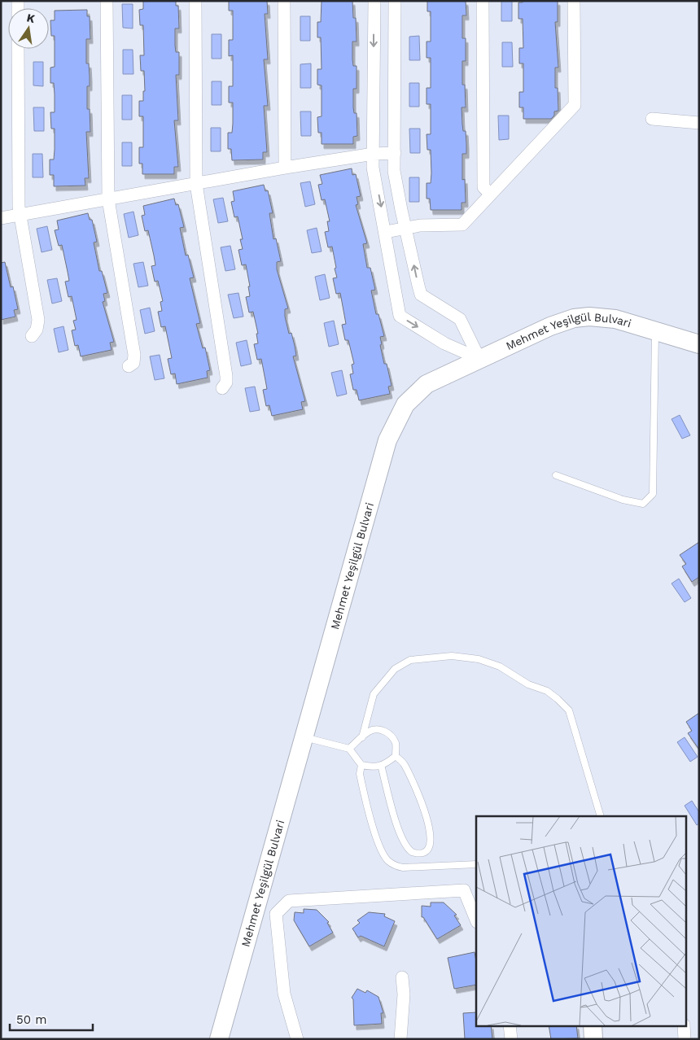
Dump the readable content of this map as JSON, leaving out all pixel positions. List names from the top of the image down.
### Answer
{
  "streets": {
    "main road": ["Mehmet Yeşilgül Bulvari"]
  },
  "scale_bar": "50 m",
  "north": "top"
}
